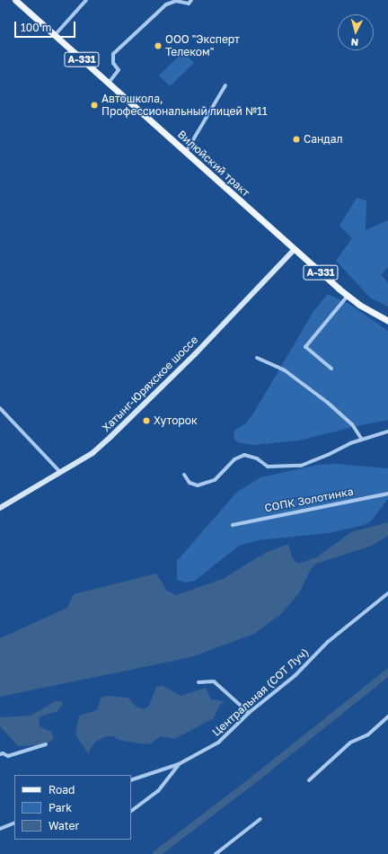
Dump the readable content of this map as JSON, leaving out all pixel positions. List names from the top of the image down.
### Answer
{
  "streets": {
    "main road": ["А-331", "Вилюйский тракт", "Хатынг-Юряхское шоссе"],
    "street": ["СОПК Золотинка", "Центральная (СОТ Луч)"]
  },
  "crossings": [
    ["Вилюйский тракт", "Хатынг-Юряхское шоссе"]
  ],
  "places": [
    "ООО \"Эксперт Телеком\"",
    "Автошкола, Профессиональный лицей №11",
    "Сандал",
    "Хуторок"
  ],
  "legend": ["Road", "Park", "Water"],
  "scale_bar": "100 m",
  "north": "bottom"
}
